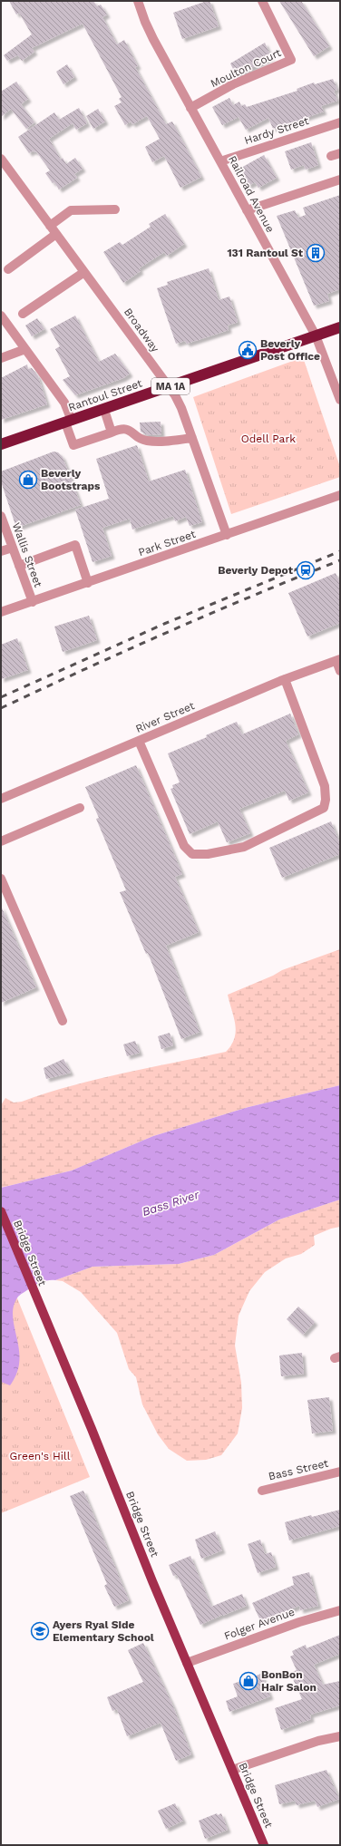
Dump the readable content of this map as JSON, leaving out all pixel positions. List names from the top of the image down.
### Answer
{
  "streets": {
    "highway": ["MA 1A", "Rantoul Street"],
    "main road": ["Bridge Street"],
    "street": [
      "Moulton Court",
      "Hardy Street",
      "Railroad Avenue",
      "Broadway",
      "Park Street",
      "Wallis Street",
      "River Street",
      "Bass Street",
      "Folger Avenue"
    ]
  },
  "crossings": [
    ["Moulton Court", "Railroad Avenue"],
    ["Hardy Street", "Railroad Avenue"],
    ["Railroad Avenue", "Rantoul Street"],
    ["Broadway", "Rantoul Street"],
    ["Broadway", "Park Street"],
    ["Park Street", "Wallis Street"],
    ["Bridge Street", "Folger Avenue"]
  ],
  "water": ["Bass River"],
  "parks": ["Odell Park", "Green's Hill"],
  "places": {
    "building": ["131 Rantoul St"],
    "public building": ["Beverly Post Office"],
    "shop": ["Beverly Bootstraps", "BonBon Hair Salon"],
    "station": ["Beverly Depot"],
    "school or university": ["Ayers Ryal Side Elementary School"]
  }
}
